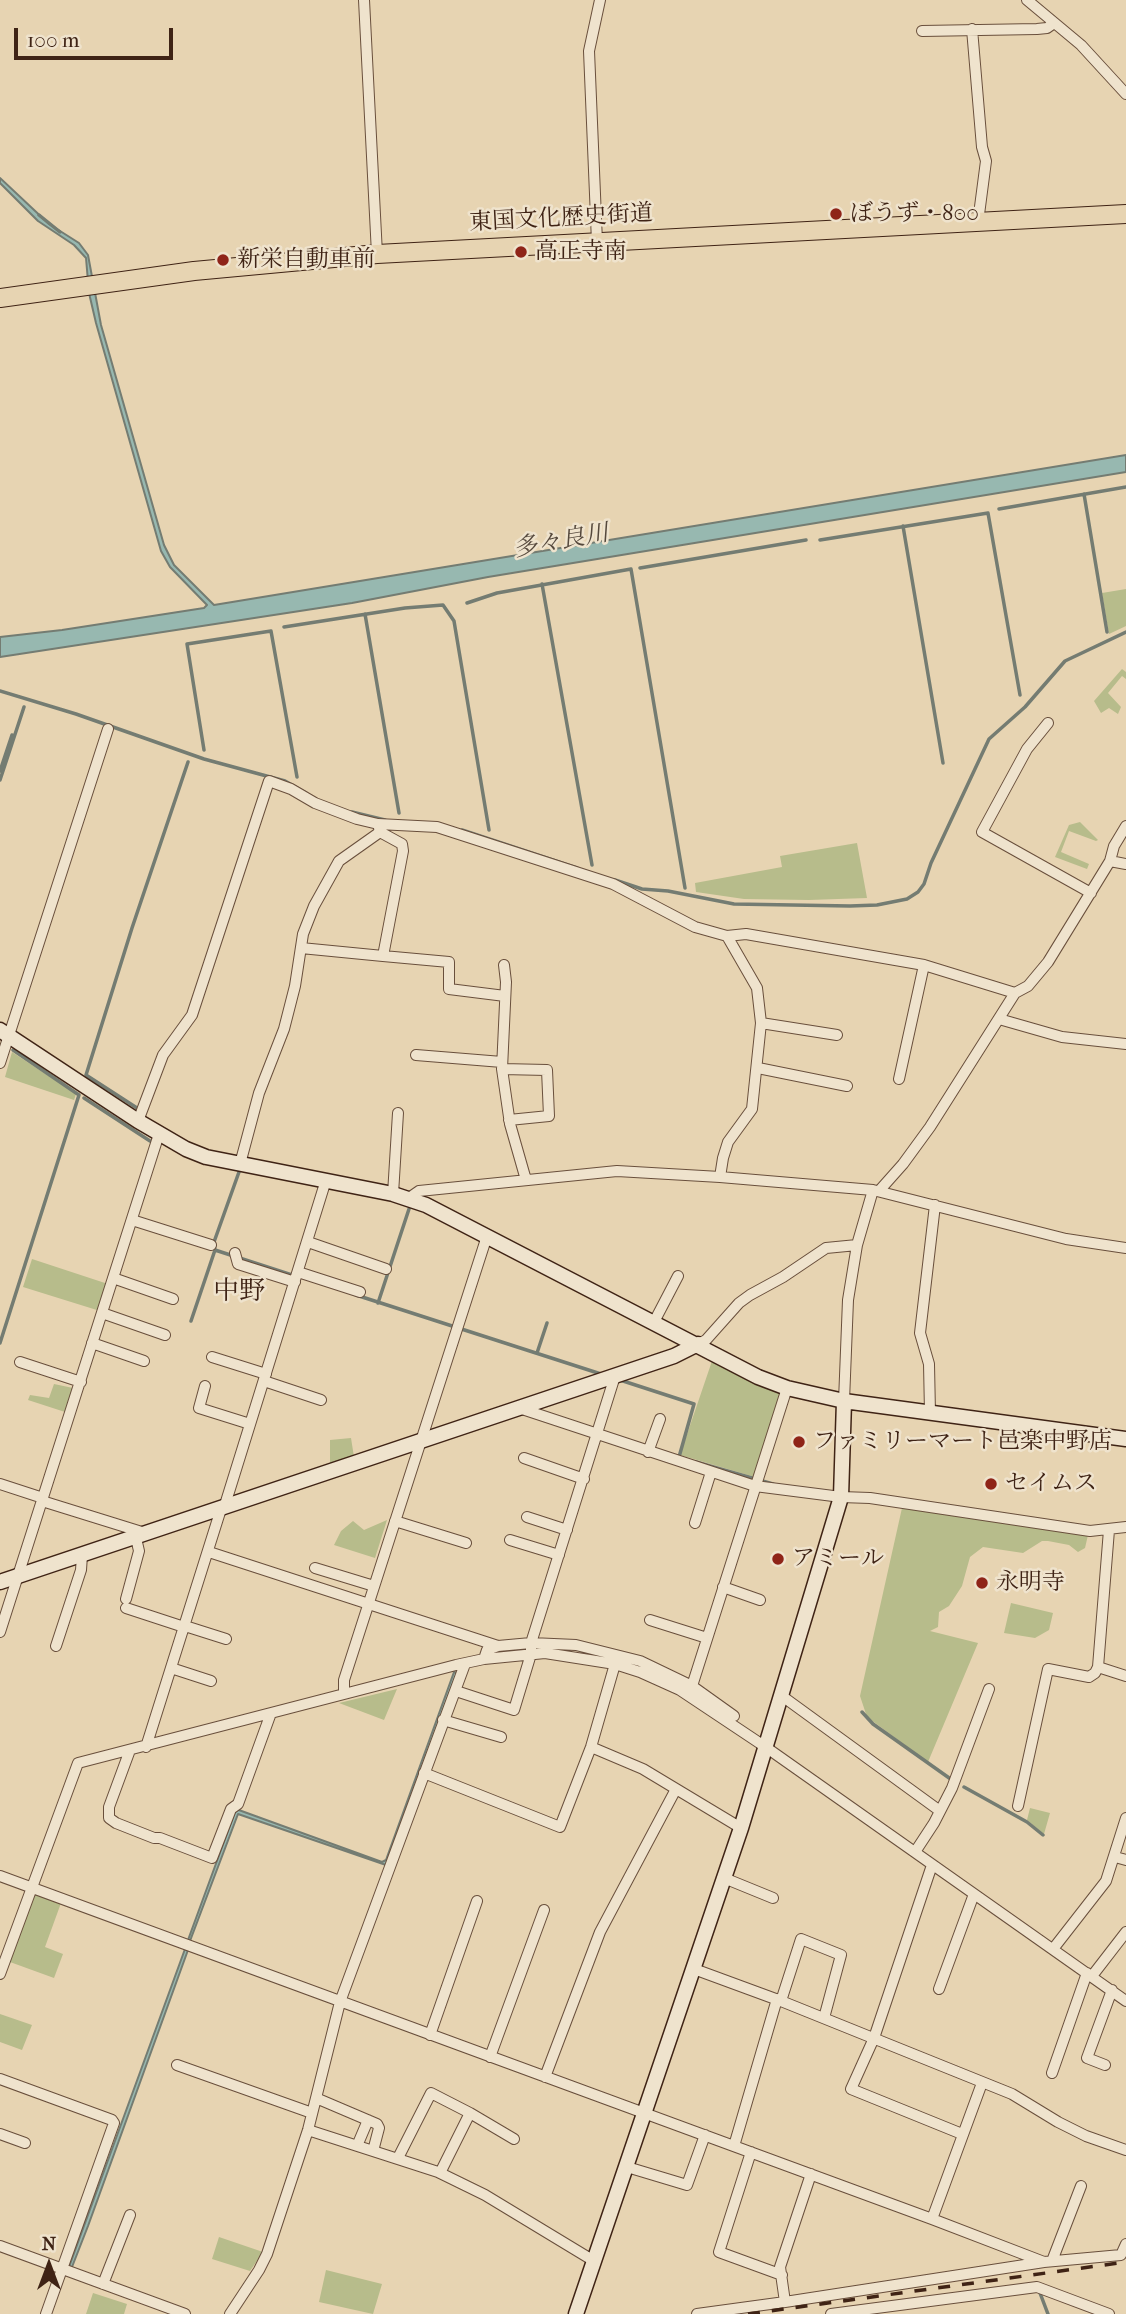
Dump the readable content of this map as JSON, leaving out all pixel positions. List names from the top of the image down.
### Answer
{
  "streets": {
    "highway": ["東国文化歴史街道"]
  },
  "districts": ["中野"],
  "water": ["多々良川"],
  "places": [
    "ぼうず・800",
    "高正寺南",
    "新栄自動車前",
    "ファミリーマート邑楽中野店",
    "セイムス",
    "アミール",
    "永明寺"
  ],
  "scale_bar": "100 m",
  "north": "top"
}
